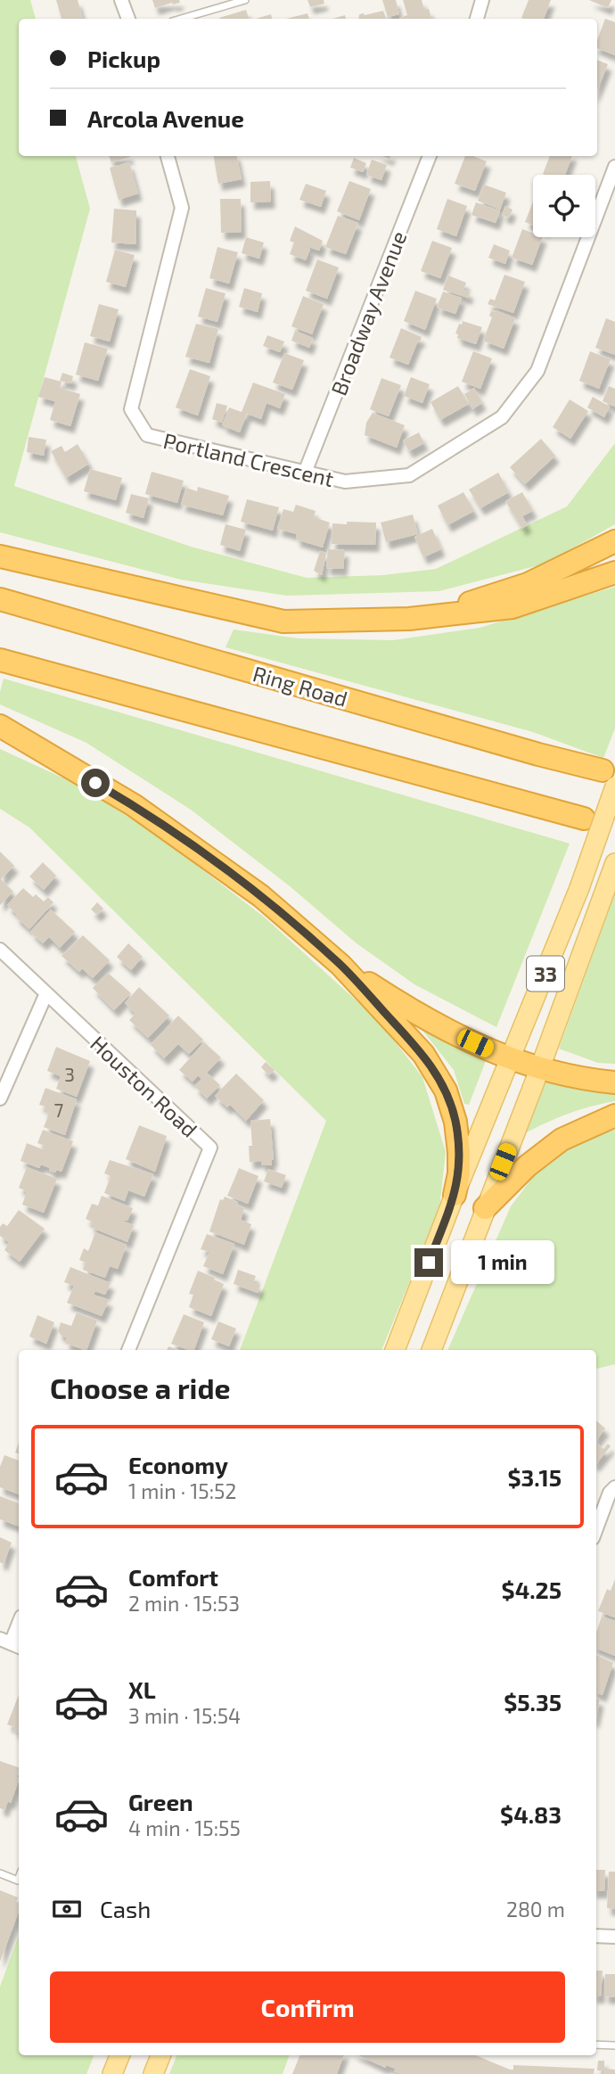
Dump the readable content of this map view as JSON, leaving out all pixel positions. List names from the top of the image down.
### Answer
{
  "streets": {
    "highway": ["Ring Road"],
    "main road": ["33"],
    "street": ["Broadway Avenue", "Portland Crescent", "Houston Road"]
  },
  "crossings": [
    ["Broadway Avenue", "Portland Crescent"],
    ["Ring Road", "33"]
  ],
  "house_numbers": ["3", "7"],
  "page": {
    "banner": ["Pickup", "Arcola Avenue"],
    "bubble": "1 min",
    "heading": "Choose a ride",
    "list": [
      {
        "name": "Economy",
        "note": "1 min · 15:52",
        "value": "$3.15"
      },
      {
        "name": "Comfort",
        "note": "2 min · 15:53",
        "value": "$4.25"
      },
      {
        "name": "XL",
        "note": "3 min · 15:54",
        "value": "$5.35"
      },
      {
        "name": "Green",
        "note": "4 min · 15:55",
        "value": "$4.83"
      }
    ],
    "pay": ["Cash", "280 m"],
    "buttons": "Confirm"
  }
}
